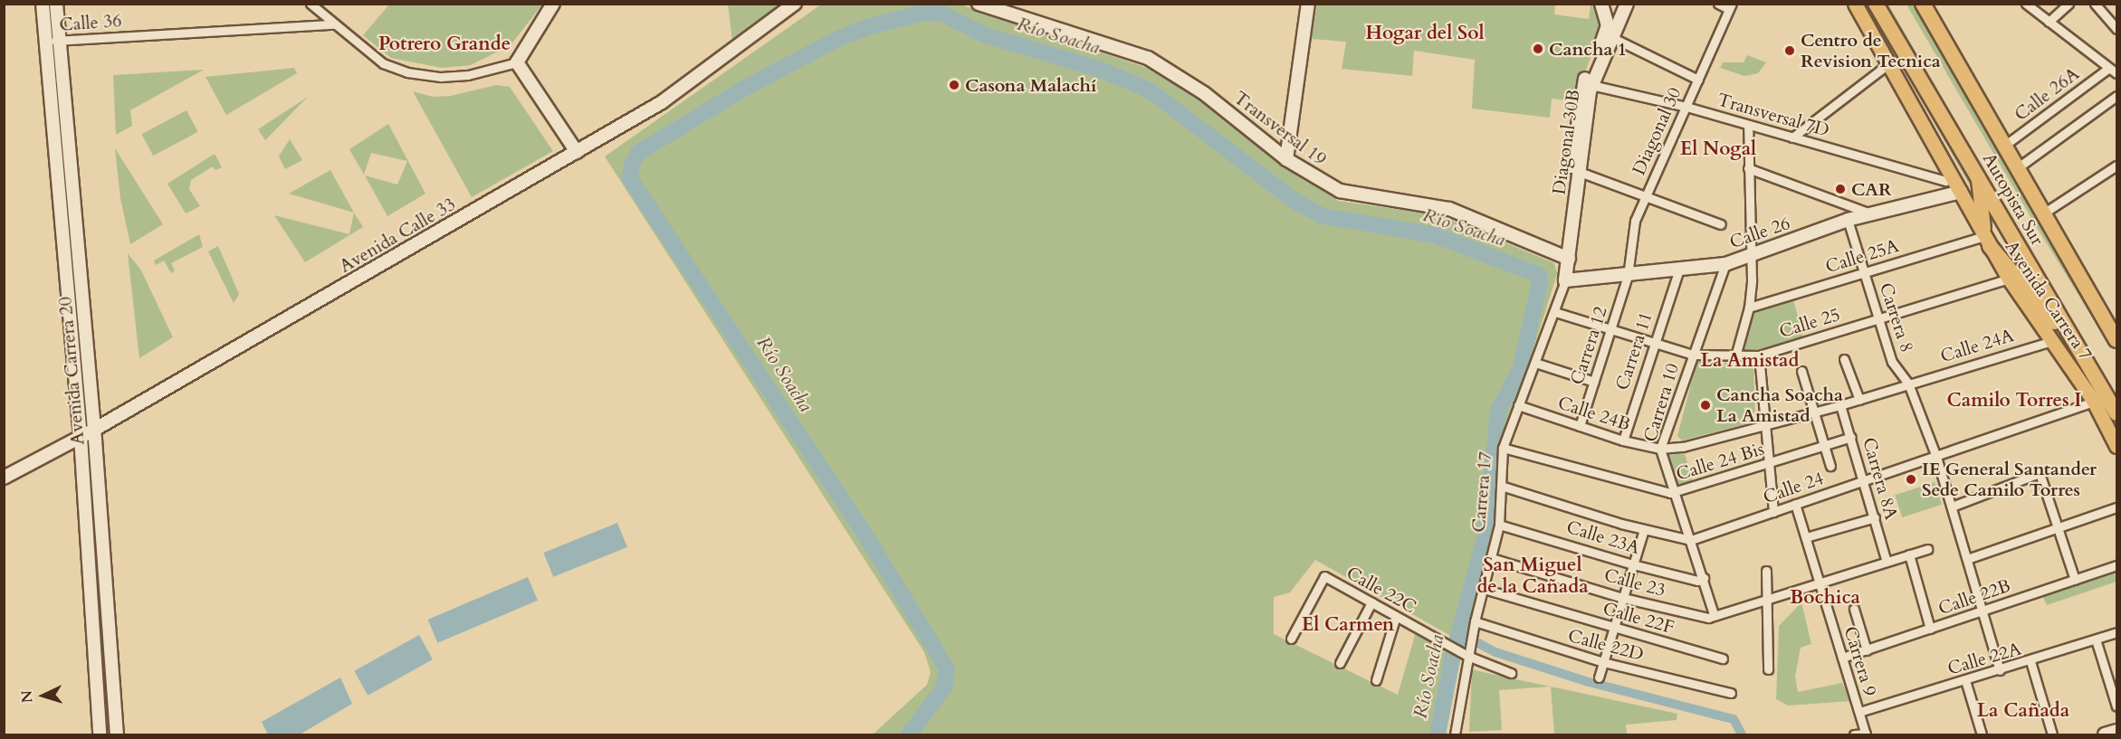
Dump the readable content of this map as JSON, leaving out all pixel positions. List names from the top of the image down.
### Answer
{
  "streets": {
    "highway": ["Autopista Sur"],
    "main road": [
      "Transversal 19",
      "Diagonal 30B",
      "Calle 26",
      "Avenida Calle 33",
      "Avenida Carrera 7",
      "Avenida Carrera 20",
      "Carrera 17"
    ],
    "street": [
      "Calle 36",
      "Calle 26A",
      "Transversal 7D",
      "Diagonal 30",
      "Calle 25A",
      "Carrera 8",
      "Calle 25",
      "Carrera 12",
      "Calle 24A",
      "Carrera 11",
      "Carrera 10",
      "Calle 24B",
      "Calle 24 Bis",
      "Carrera 8A",
      "Calle 24",
      "Calle 23A",
      "Calle 23",
      "Calle 22C",
      "Calle 22B",
      "Calle 22F",
      "Calle 22D",
      "Calle 22A",
      "Carrera 9"
    ]
  },
  "crossings": [
    ["Calle 36", "Avenida Carrera 20"],
    ["Calle 26A", "Autopista Sur"],
    ["Transversal 7D", "Diagonal 30"],
    ["Transversal 7D", "Diagonal 30B"],
    ["Transversal 19", "Diagonal 30B"],
    ["Transversal 19", "Carrera 17"],
    ["Diagonal 30", "Calle 26"],
    ["Diagonal 30", "Carrera 12"],
    ["Diagonal 30B", "Carrera 17"],
    ["Calle 26", "Avenida Carrera 7"],
    ["Calle 26", "Carrera 8"],
    ["Calle 26", "Carrera 12"],
    ["Calle 26", "Carrera 11"],
    ["Calle 26", "Carrera 10"],
    ["Calle 26", "Carrera 17"],
    ["Avenida Calle 33", "Avenida Carrera 20"],
    ["Calle 25A", "Avenida Carrera 7"],
    ["Calle 25A", "Carrera 8"],
    ["Avenida Carrera 7", "Calle 25"],
    ["Avenida Carrera 7", "Calle 24A"],
    ["Avenida Carrera 7", "Calle 24"],
    ["Carrera 8", "Calle 25"],
    ["Carrera 8", "Calle 24A"],
    ["Carrera 8", "Calle 24"],
    ["Carrera 8", "Calle 22B"],
    ["Carrera 8", "Calle 22A"],
    ["Calle 25", "Carrera 12"],
    ["Calle 25", "Carrera 11"],
    ["Calle 25", "Carrera 10"],
    ["Calle 25", "Carrera 17"],
    ["Carrera 12", "Calle 24B"],
    ["Calle 24A", "Carrera 10"],
    ["Calle 24A", "Calle 24B"],
    ["Calle 24A", "Carrera 8A"],
    ["Carrera 11", "Calle 24B"],
    ["Carrera 10", "Calle 24B"],
    ["Carrera 10", "Calle 24 Bis"],
    ["Carrera 10", "Calle 24"],
    ["Carrera 10", "Calle 23A"],
    ["Carrera 10", "Calle 23"],
    ["Calle 24B", "Carrera 17"],
    ["Calle 24 Bis", "Carrera 8A"],
    ["Calle 24 Bis", "Carrera 17"],
    ["Carrera 8A", "Calle 24"],
    ["Calle 24", "Carrera 9"],
    ["Carrera 17", "Calle 23A"],
    ["Carrera 17", "Calle 23"],
    ["Carrera 17", "Calle 22C"],
    ["Carrera 17", "Calle 22F"],
    ["Carrera 17", "Calle 22D"],
    ["Calle 22B", "Carrera 9"],
    ["Calle 22A", "Carrera 9"]
  ],
  "districts": [
    "Hogar del Sol",
    "Potrero Grande",
    "El Nogal",
    "La Amistad",
    "Camilo Torres I",
    "San Miguel de la Cañada",
    "Bochica",
    "El Carmen",
    "La Cañada"
  ],
  "water": ["Río Soacha"],
  "places": [
    "Cancha 1",
    "Centro de Revision Tecnica",
    "Casona Malachí",
    "CAR",
    "Cancha Soacha La Amistad",
    "IE General Santander Sede Camilo Torres"
  ],
  "north": "left"
}
